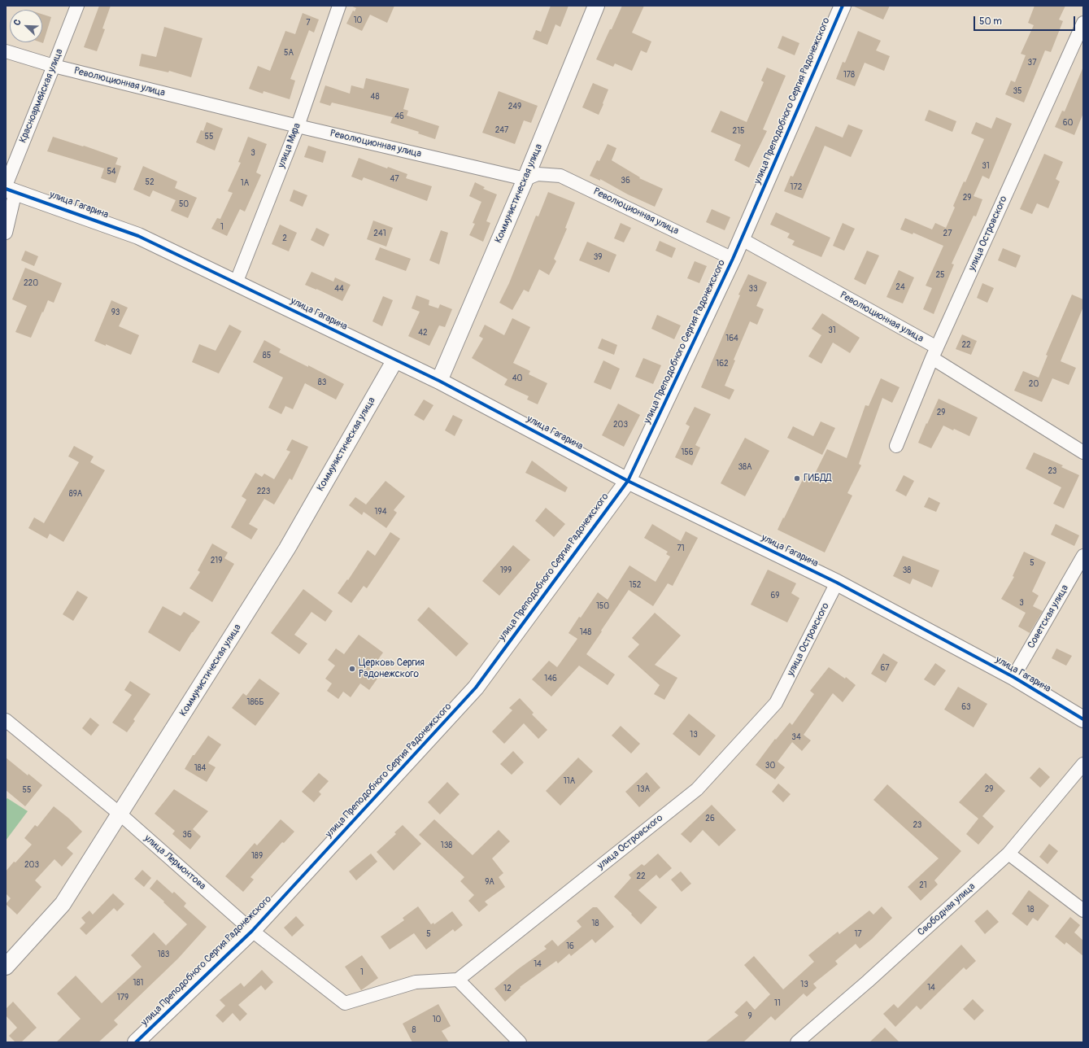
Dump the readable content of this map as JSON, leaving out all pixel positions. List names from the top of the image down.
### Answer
{
  "streets": {
    "street": [
      "Революционная улица",
      "Красноармейская улица",
      "улица Преподобного Сергия Радонежского",
      "улица Мира",
      "Коммунистическая улица",
      "улица Гагарина",
      "улица Островского",
      "Советская улица",
      "улица Лермонтова",
      "Свободная улица"
    ]
  },
  "crossings": [
    ["Революционная улица", "Красноармейская улица"],
    ["Революционная улица", "улица Преподобного Сергия Радонежского"],
    ["Революционная улица", "улица Мира"],
    ["Революционная улица", "Коммунистическая улица"],
    ["Революционная улица", "улица Островского"],
    ["Красноармейская улица", "улица Гагарина"],
    ["улица Преподобного Сергия Радонежского", "улица Гагарина"],
    ["улица Преподобного Сергия Радонежского", "улица Лермонтова"],
    ["улица Мира", "улица Гагарина"],
    ["Коммунистическая улица", "улица Гагарина"],
    ["Коммунистическая улица", "улица Лермонтова"],
    ["улица Гагарина", "улица Островского"],
    ["улица Гагарина", "Советская улица"],
    ["улица Островского", "улица Лермонтова"]
  ],
  "places": ["ГИБДД", "Церковь Сергия Радонежского"],
  "house_numbers": [
    "10",
    "7",
    "5А",
    "37",
    "178",
    "35",
    "48",
    "249",
    "46",
    "60",
    "247",
    "215",
    "55",
    "3",
    "31",
    "54",
    "47",
    "36",
    "52",
    "1А",
    "172",
    "29",
    "50",
    "1",
    "241",
    "27",
    "2",
    "39",
    "25",
    "220",
    "24",
    "44",
    "33",
    "93",
    "31",
    "42",
    "164",
    "22",
    "85",
    "162",
    "40",
    "83",
    "20",
    "29",
    "203",
    "156",
    "38А",
    "23",
    "223",
    "89А",
    "194",
    "71",
    "219",
    "5",
    "199",
    "38",
    "152",
    "69",
    "3",
    "150",
    "148",
    "67",
    "146",
    "186Б",
    "63",
    "13",
    "34",
    "30",
    "184",
    "11А",
    "13А",
    "29",
    "55",
    "26",
    "23",
    "36",
    "138",
    "189",
    "203",
    "22",
    "9А",
    "21",
    "18",
    "18",
    "5",
    "17",
    "16",
    "183",
    "14",
    "1",
    "181",
    "13",
    "14",
    "12",
    "179",
    "11",
    "9",
    "10",
    "8"
  ],
  "scale_bar": "50 m",
  "north": "top left"
}
